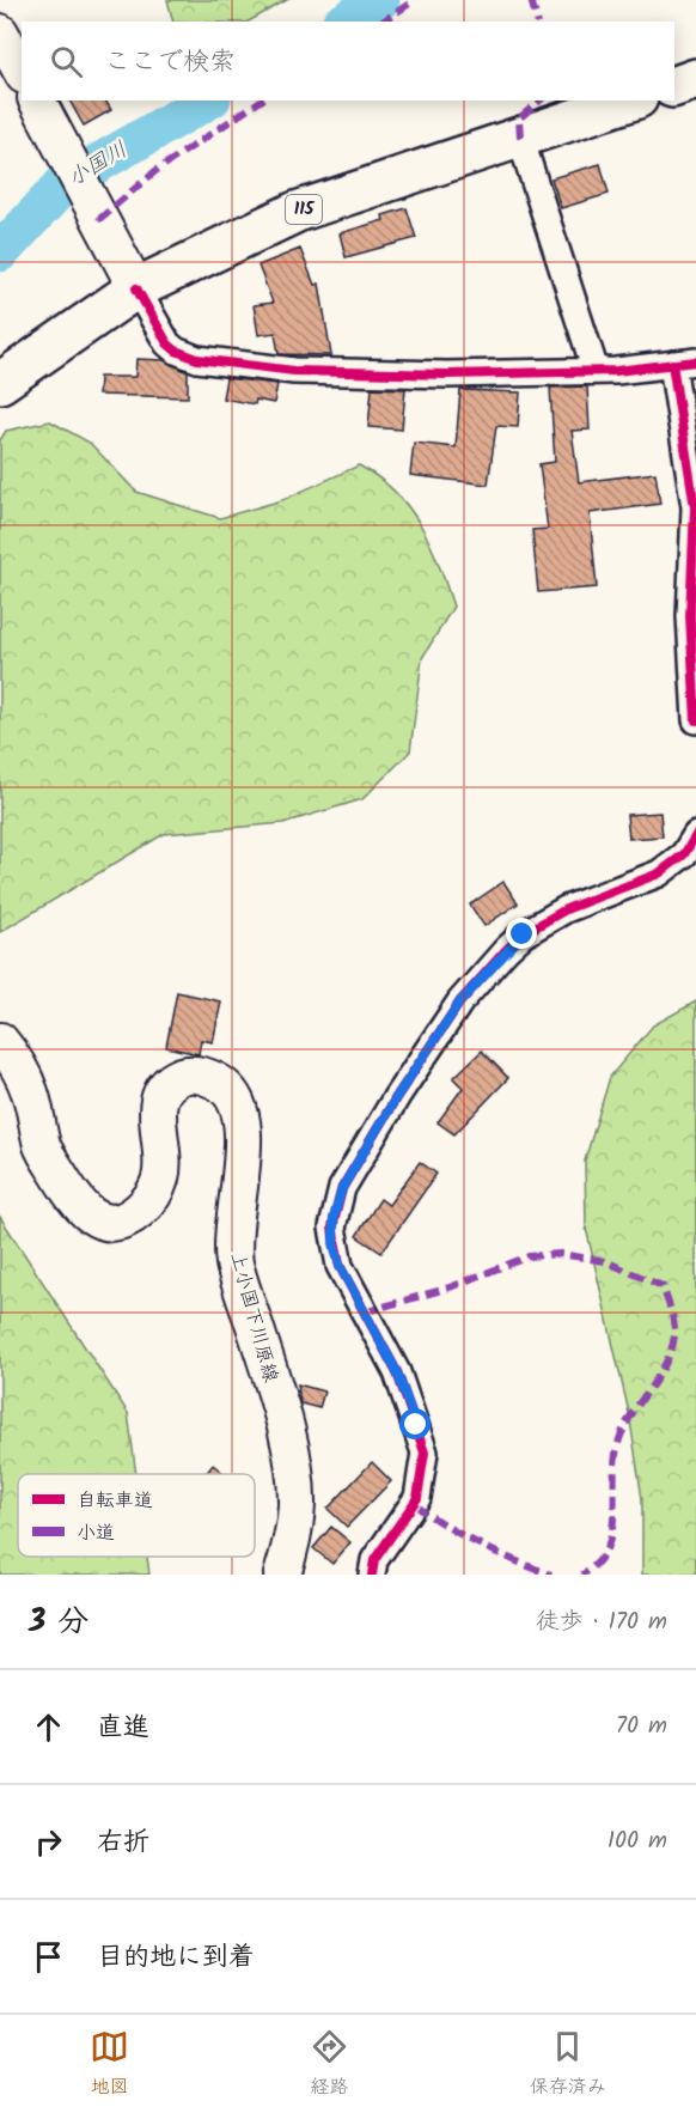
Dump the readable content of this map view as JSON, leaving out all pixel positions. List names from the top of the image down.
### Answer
{
  "streets": {
    "highway": ["115"],
    "main road": ["上小国下川原線"]
  },
  "water": ["小国川"],
  "legend": ["自転車道", "小道"],
  "page": {
    "search": "ここで検索",
    "heading": ["3 分", "徒歩 · 170 m"],
    "list": [
      ["直進", "70 m"],
      ["右折", "100 m"],
      "目的地に到着"
    ],
    "nav": ["地図", "経路", "保存済み"]
  }
}
